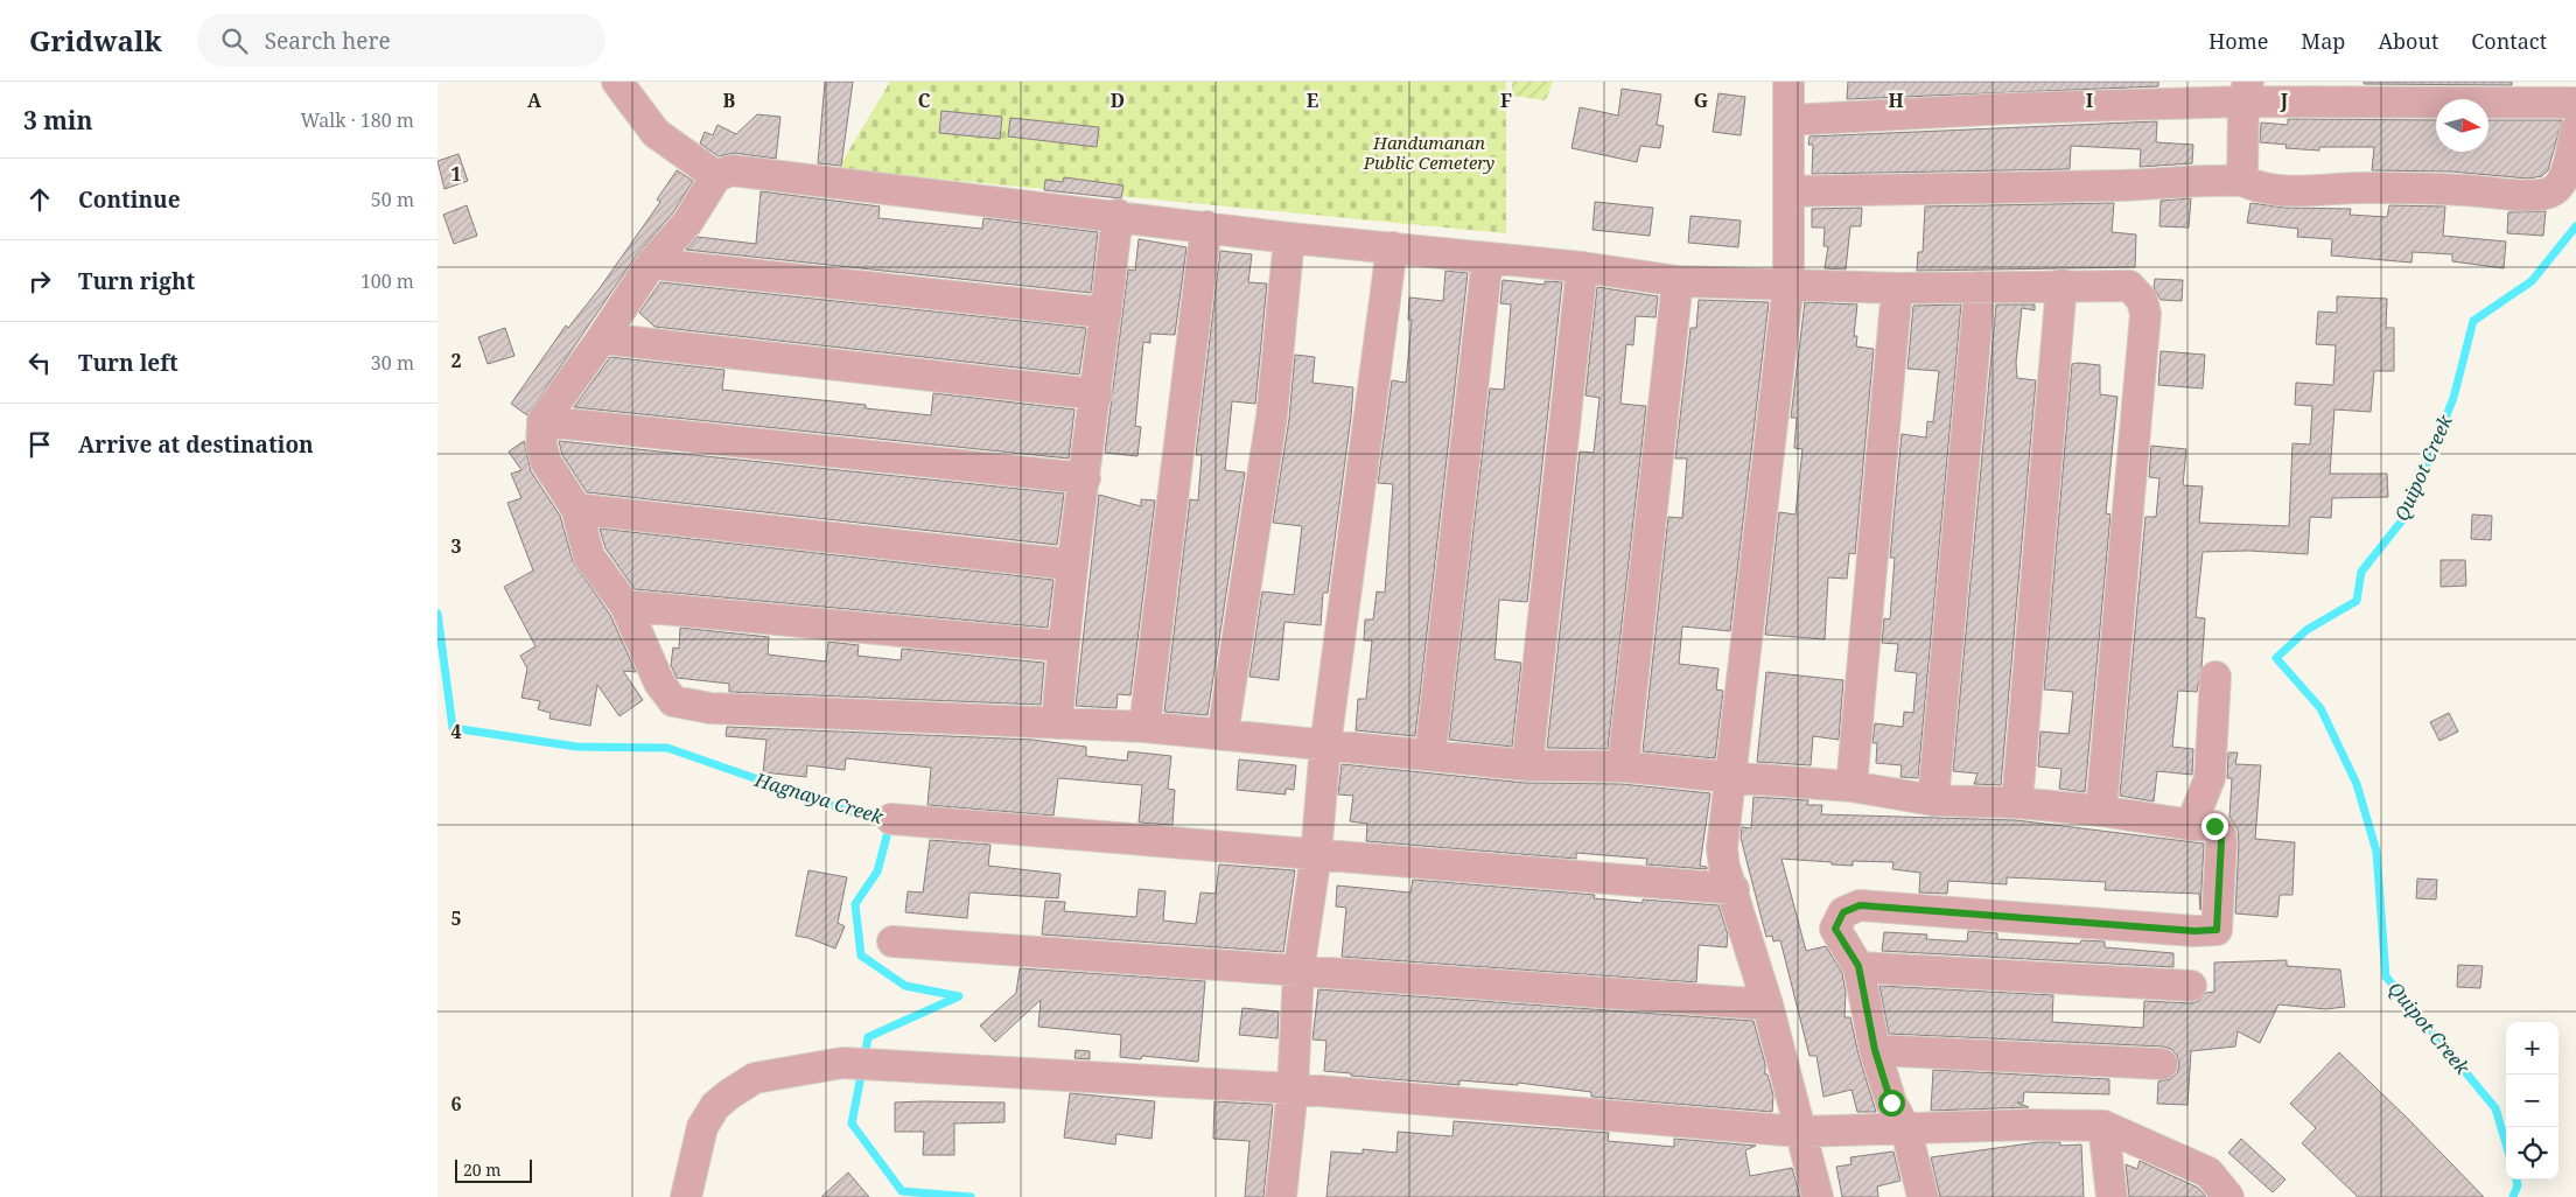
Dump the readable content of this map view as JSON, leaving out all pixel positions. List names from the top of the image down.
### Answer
{
  "water": ["Quipot Creek", "Hagnaya Creek"],
  "parks": ["Handumanan Public Cemetery"],
  "scale_bar": "20 m",
  "north": "right",
  "page": {
    "header": "Gridwalk",
    "search": "Search here",
    "nav": [
      "Home",
      "Map",
      "About",
      "Contact"
    ],
    "heading": ["3 min", "Walk · 180 m"],
    "list": [
      ["Continue", "50 m"],
      ["Turn right", "100 m"],
      ["Turn left", "30 m"],
      "Arrive at destination"
    ],
    "map_buttons": ["+", "−"],
    "scale": "20 m"
  },
  "grid": {
    "columns": [
      "A",
      "B",
      "C",
      "D",
      "E",
      "F",
      "G",
      "H",
      "I",
      "J"
    ],
    "rows": [
      "1",
      "2",
      "3",
      "4",
      "5",
      "6"
    ]
  }
}
